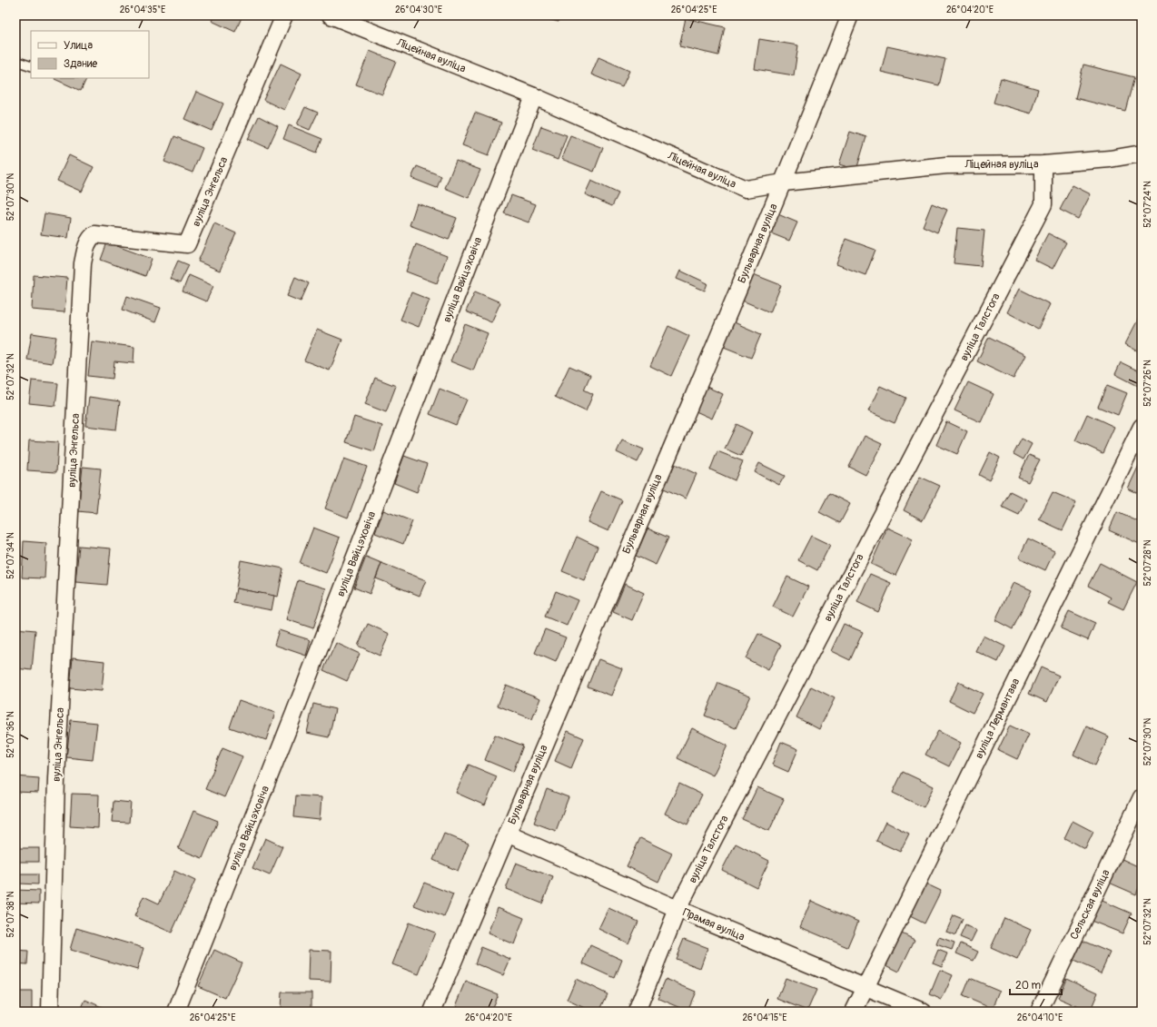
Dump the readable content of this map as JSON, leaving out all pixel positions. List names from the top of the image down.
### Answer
{
  "streets": {
    "street": [
      "Ліцейная вуліца",
      "вуліца Энгельса",
      "Бульварная вуліца",
      "вуліца Вайцэховіча",
      "вуліца Талстога",
      "вуліца Лермантава",
      "Сельская вуліца",
      "Прамая вуліца"
    ]
  },
  "crossings": [
    ["Ліцейная вуліца", "Бульварная вуліца"],
    ["Ліцейная вуліца", "вуліца Вайцэховіча"],
    ["Ліцейная вуліца", "вуліца Талстога"],
    ["Бульварная вуліца", "Прамая вуліца"],
    ["вуліца Талстога", "Прамая вуліца"],
    ["вуліца Лермантава", "Прамая вуліца"]
  ],
  "legend": ["Улица", "Здание"],
  "scale_bar": "20 m",
  "coordinates": [
    "26°04'35\"E",
    "26°04'30\"E",
    "26°04'25\"E",
    "26°04'20\"E",
    "52°07'30\"N",
    "52°07'24\"N",
    "52°07'32\"N",
    "52°07'26\"N",
    "52°07'34\"N",
    "52°07'28\"N",
    "52°07'36\"N",
    "52°07'38\"N",
    "26°04'15\"E",
    "26°04'10\"E"
  ]
}
